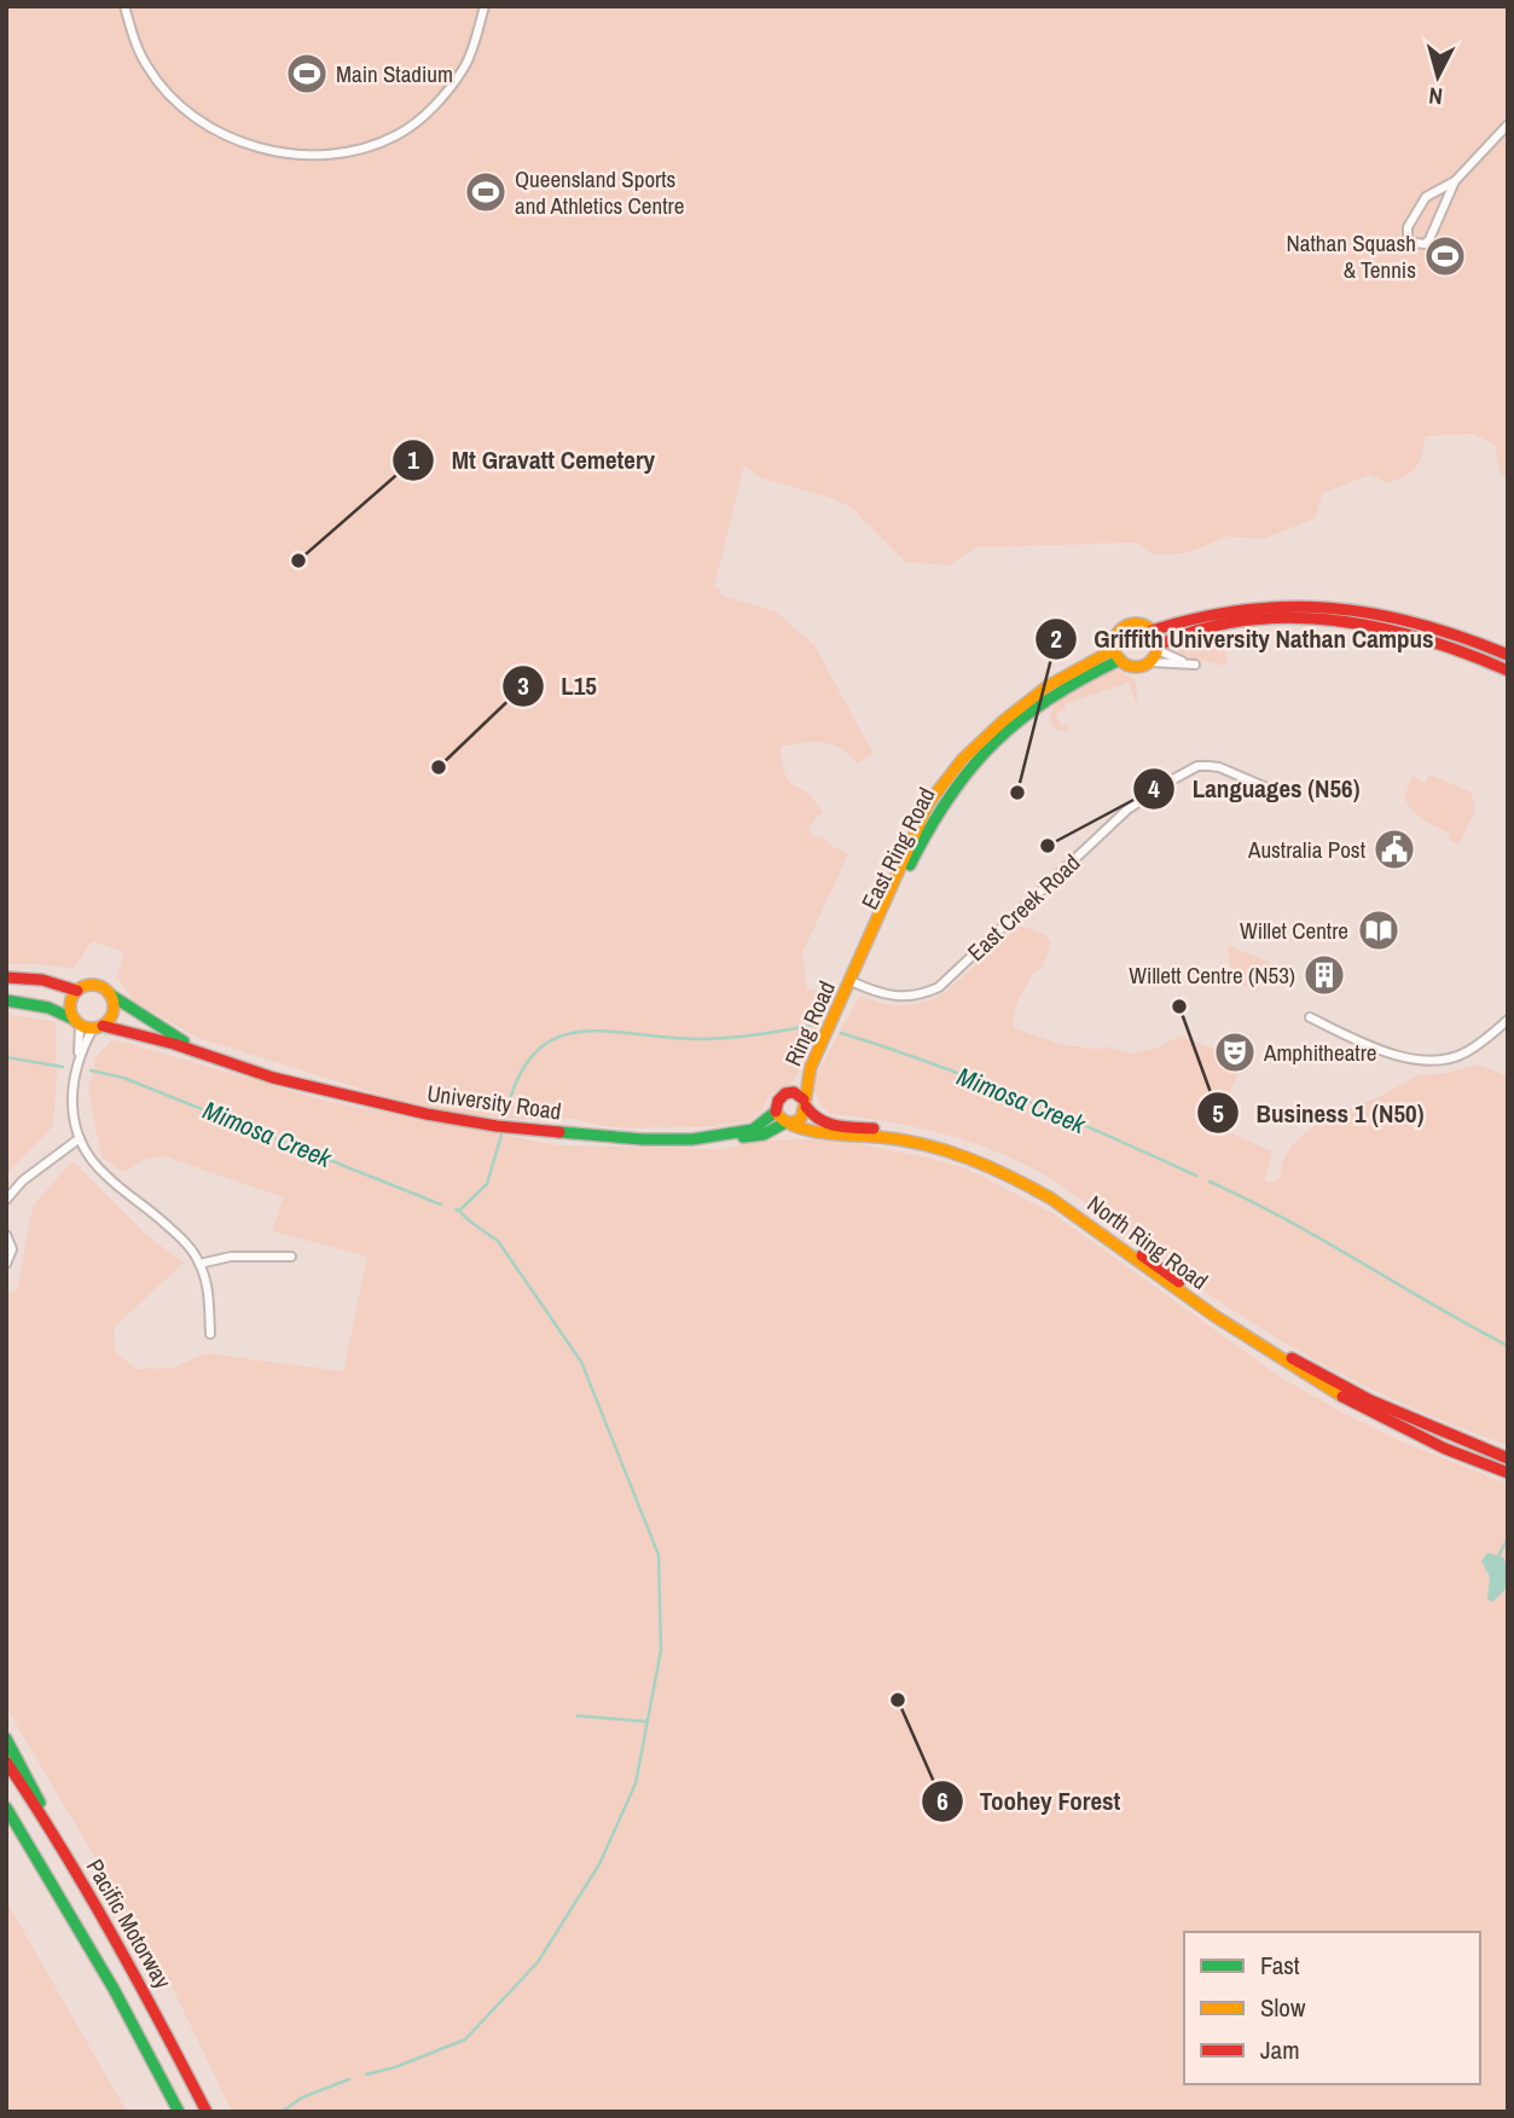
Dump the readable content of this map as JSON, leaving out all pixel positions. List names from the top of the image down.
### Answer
{
  "streets": {
    "main road": [
      "East Ring Road",
      "Ring Road",
      "University Road",
      "North Ring Road",
      "Pacific Motorway"
    ],
    "street": ["East Creek Road"]
  },
  "crossings": [
    ["East Ring Road", "East Creek Road"],
    ["East Ring Road", "Ring Road"],
    ["East Creek Road", "Ring Road"],
    ["Ring Road", "University Road"],
    ["Ring Road", "North Ring Road"],
    ["University Road", "North Ring Road"]
  ],
  "water": ["Mimosa Creek"],
  "places": {
    "sports": ["Main Stadium", "Queensland Sports and Athletics Centre", "Nathan Squash & Tennis"],
    "other": [
      "Mt Gravatt Cemetery",
      "L15",
      "Griffith University Nathan Campus",
      "Languages (N56)",
      "Business 1 (N50)",
      "Toohey Forest"
    ],
    "public building": ["Australia Post"],
    "library": ["Willet Centre"],
    "building": ["Willett Centre (N53)"],
    "theatre": ["Amphitheatre"]
  },
  "legend": ["Fast", "Slow", "Jam"],
  "north": "bottom"
}
